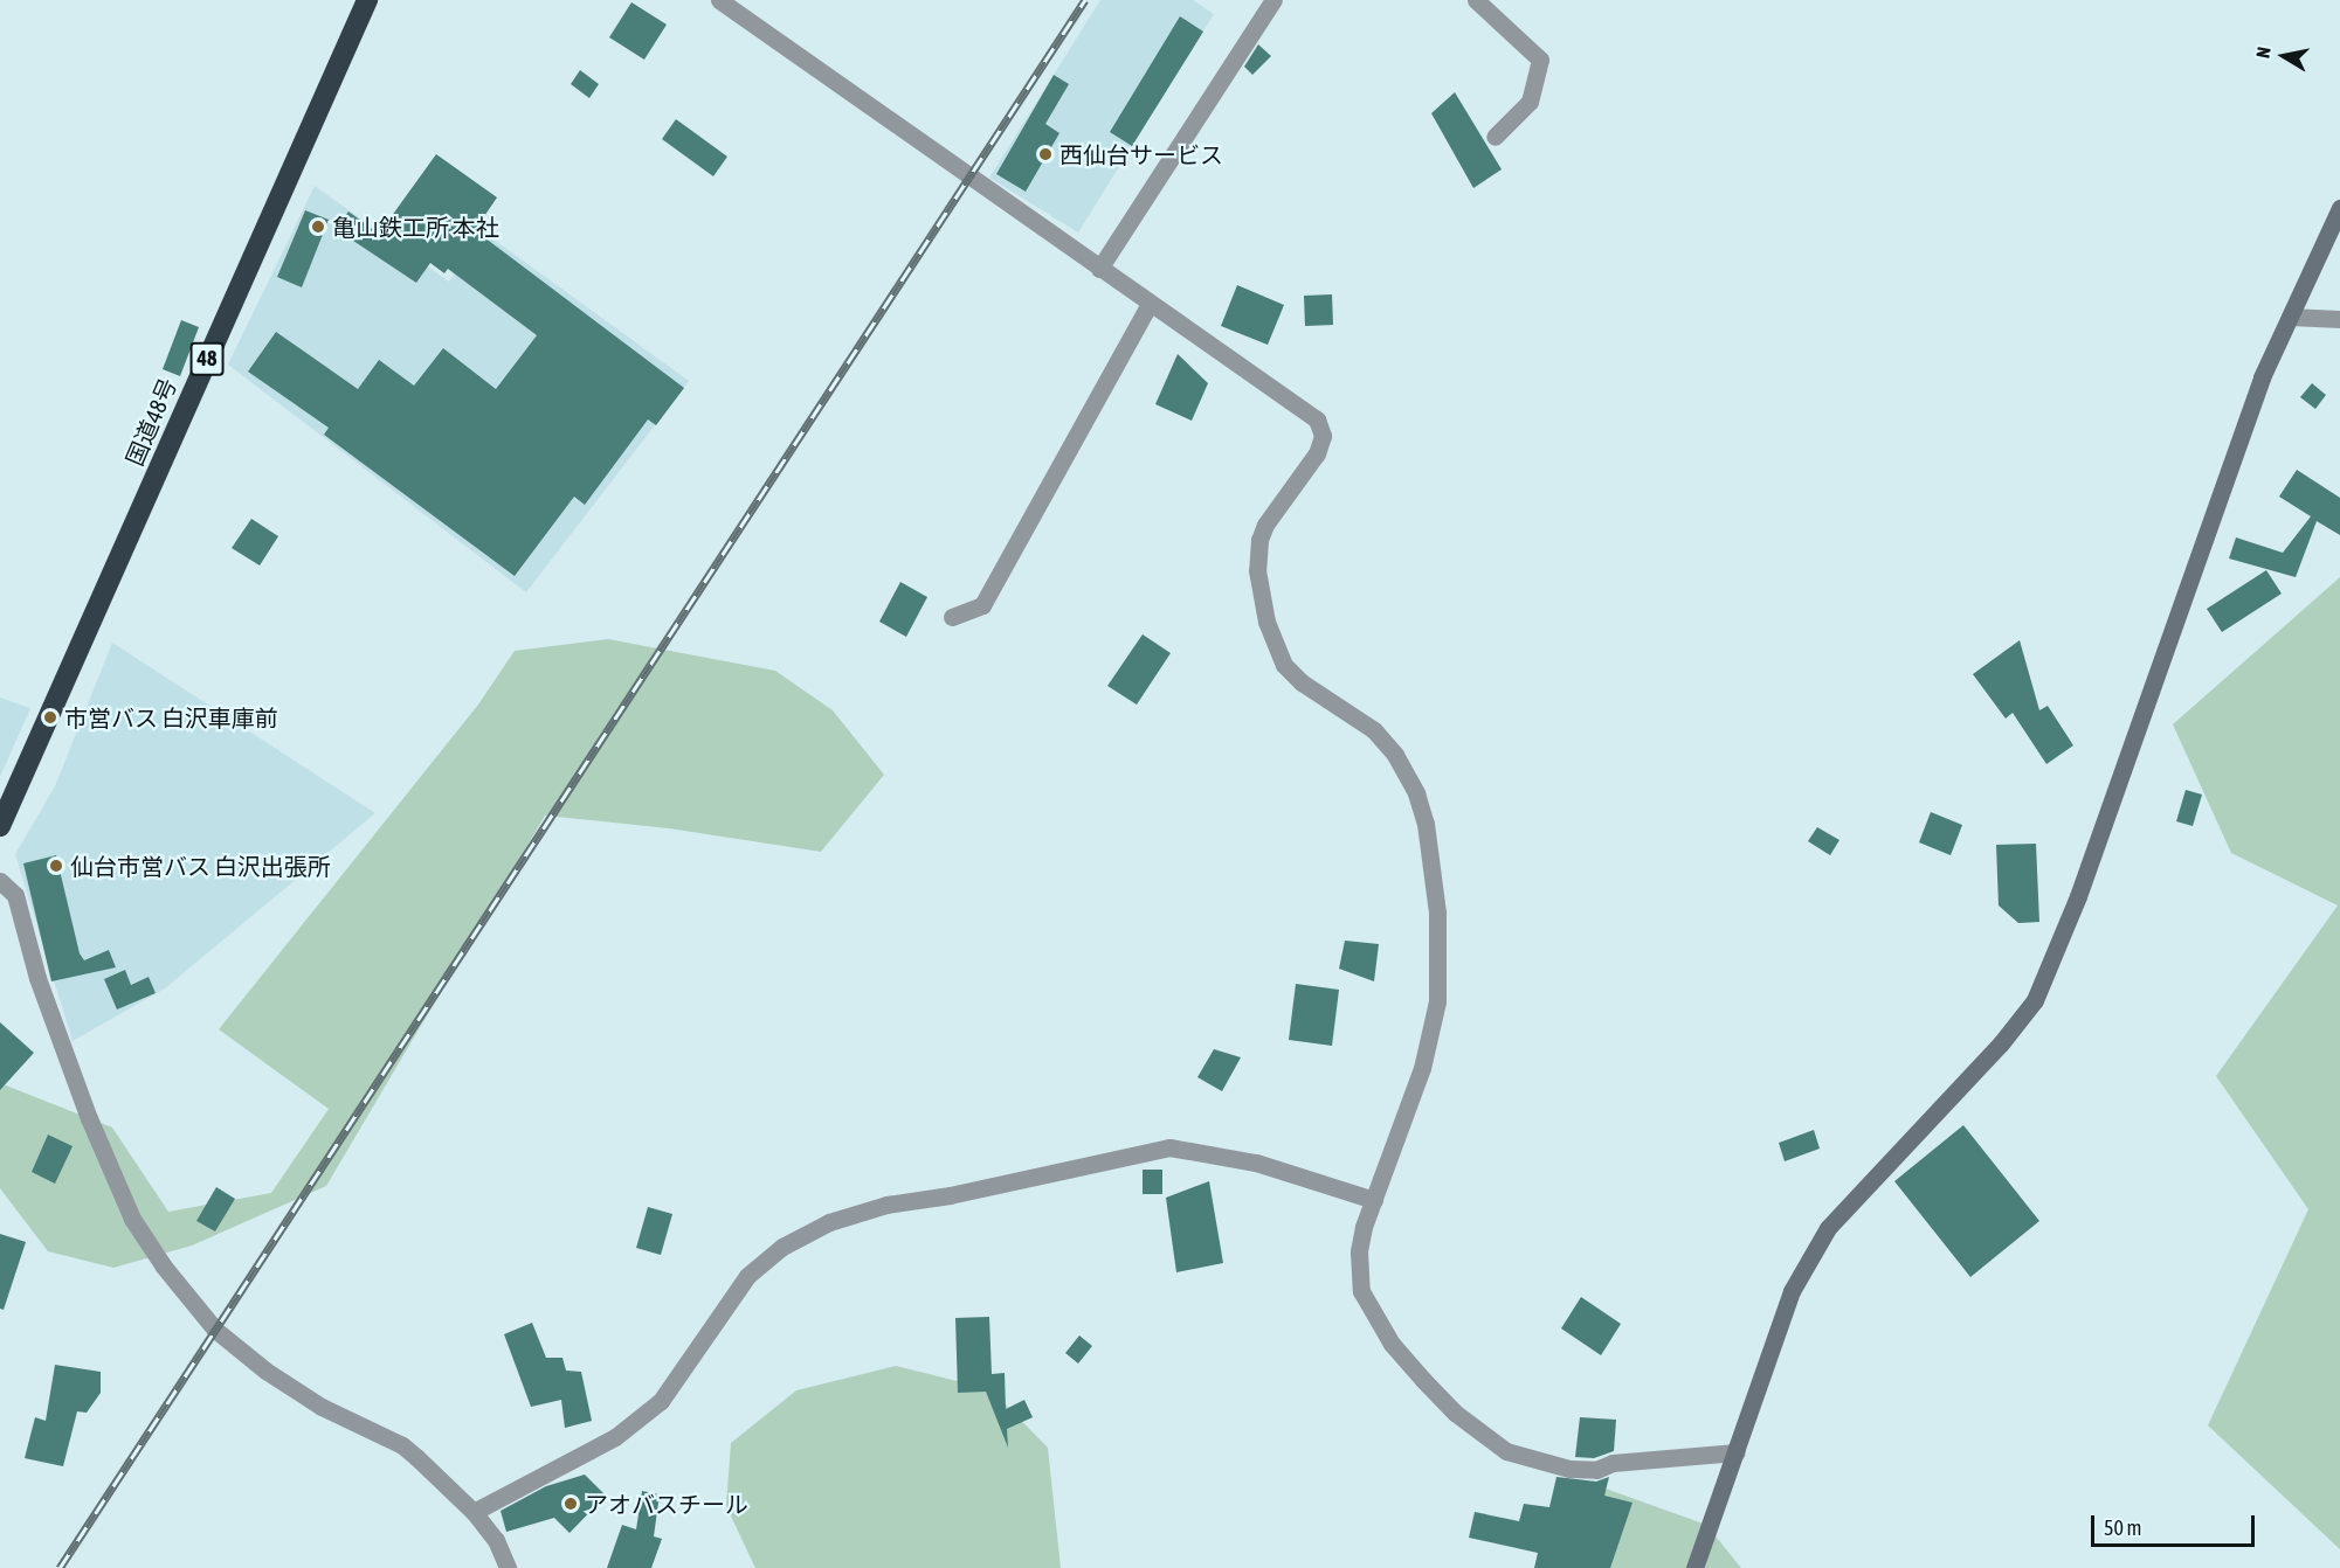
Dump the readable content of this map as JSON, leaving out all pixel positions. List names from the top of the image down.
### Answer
{
  "streets": {
    "highway": ["48", "国道48号"]
  },
  "places": [
    "西仙台サービス",
    "亀山鉄工所 本社",
    "市営バス 白沢車庫前",
    "仙台市営バス 白沢出張所",
    "アオバスチール"
  ],
  "scale_bar": "50 m",
  "north": "left"
}
